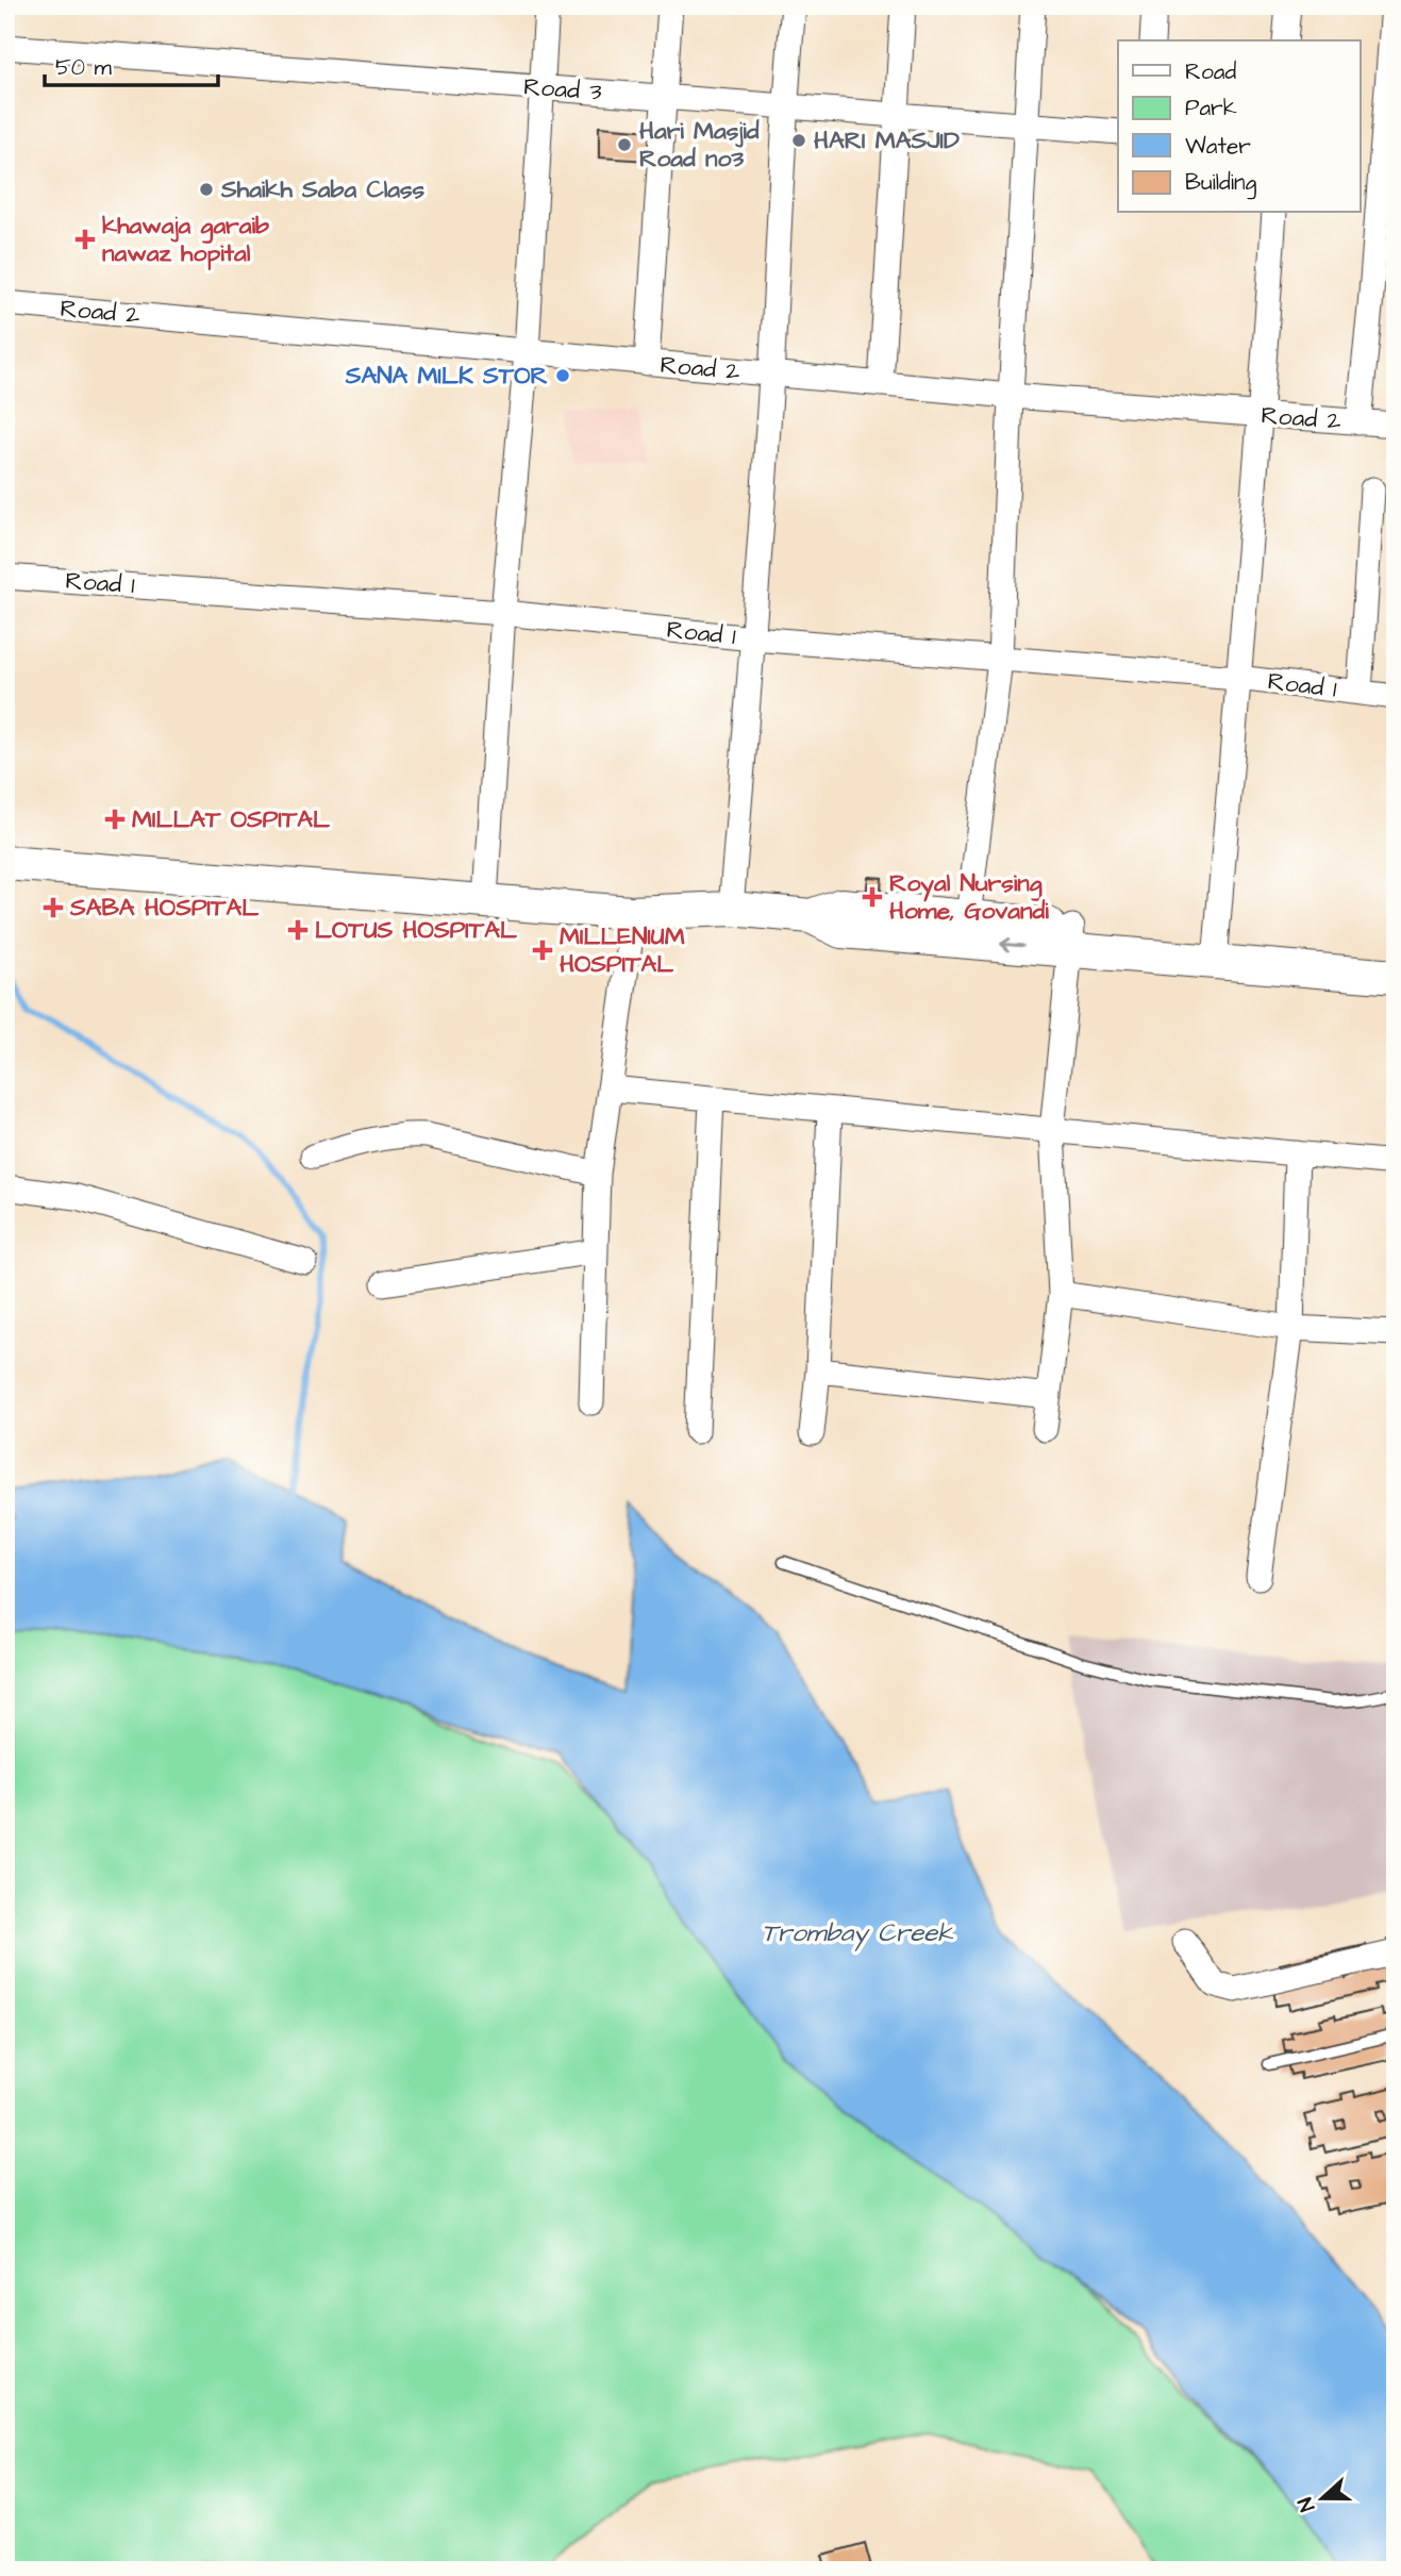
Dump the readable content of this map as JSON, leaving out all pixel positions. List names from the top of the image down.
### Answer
{
  "streets": {
    "street": ["Road 3", "Road 2", "Road 1"]
  },
  "water": ["Trombay Creek"],
  "places": {
    "other": [
      "HARI MASJID",
      "Hari Masjid Road no3",
      "Shaikh Saba Class",
      "SANA MILK STOR"
    ],
    "health": [
      "khawaja garaib nawaz hopital",
      "MILLAT OSPITAL",
      "Royal Nursing Home, Govandi",
      "SABA HOSPITAL",
      "LOTUS HOSPITAL",
      "MILLENIUM HOSPITAL"
    ]
  },
  "legend": [
    "Road",
    "Park",
    "Water",
    "Building"
  ],
  "scale_bar": "50 m",
  "north": "left"
}
